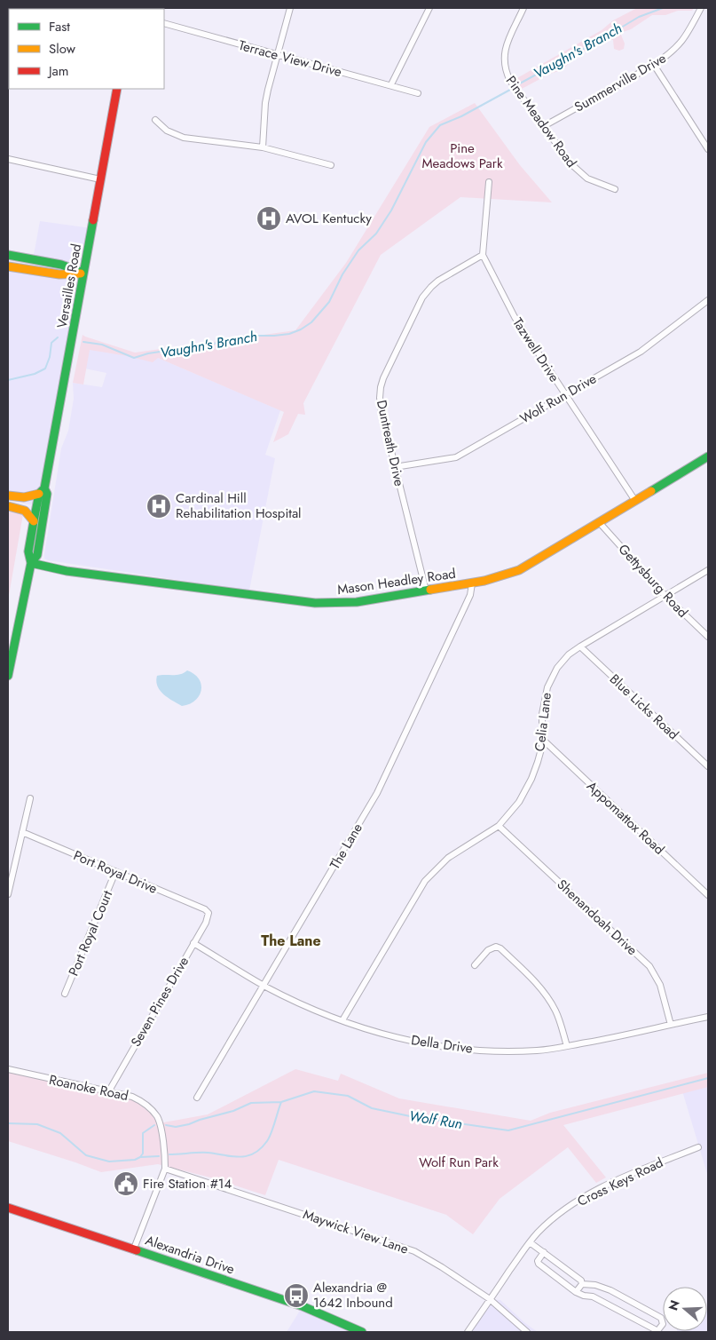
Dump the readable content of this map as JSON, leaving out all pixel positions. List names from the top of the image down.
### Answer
{
  "streets": {
    "main road": ["Versailles Road", "Mason Headley Road", "Alexandria Drive"],
    "street": [
      "Terrace View Drive",
      "Summerville Drive",
      "Pine Meadow Road",
      "Tazwell Drive",
      "Wolf Run Drive",
      "Duntreath Drive",
      "Gettysburg Road",
      "Blue Licks Road",
      "Celia Lane",
      "Appomattox Road",
      "The Lane",
      "Port Royal Drive",
      "Shenandoah Drive",
      "Port Royal Court",
      "Seven Pines Drive",
      "Della Drive",
      "Roanoke Road",
      "Cross Keys Road",
      "Maywick View Lane"
    ]
  },
  "crossings": [
    ["Summerville Drive", "Pine Meadow Road"],
    ["Versailles Road", "Mason Headley Road"],
    ["Tazwell Drive", "Wolf Run Drive"],
    ["Tazwell Drive", "Duntreath Drive"],
    ["Tazwell Drive", "Mason Headley Road"],
    ["Wolf Run Drive", "Duntreath Drive"],
    ["Duntreath Drive", "Mason Headley Road"],
    ["Gettysburg Road", "Mason Headley Road"],
    ["Gettysburg Road", "Celia Lane"],
    ["Mason Headley Road", "The Lane"],
    ["Blue Licks Road", "Celia Lane"],
    ["Celia Lane", "Appomattox Road"],
    ["Celia Lane", "Shenandoah Drive"],
    ["Celia Lane", "Della Drive"],
    ["The Lane", "Della Drive"],
    ["Port Royal Drive", "Port Royal Court"],
    ["Port Royal Drive", "Seven Pines Drive"],
    ["Shenandoah Drive", "Della Drive"],
    ["Seven Pines Drive", "Della Drive"],
    ["Seven Pines Drive", "Roanoke Road"],
    ["Roanoke Road", "Maywick View Lane"],
    ["Roanoke Road", "Alexandria Drive"],
    ["Cross Keys Road", "Maywick View Lane"]
  ],
  "districts": ["The Lane"],
  "water": ["Vaughn's Branch", "Wolf Run"],
  "parks": ["Pine Meadows Park", "Wolf Run Park"],
  "places": {
    "hospital": ["AVOL Kentucky", "Cardinal Hill Rehabilitation Hospital"],
    "public building": ["Fire Station #14"],
    "bus stop": ["Alexandria @ 1642 Inbound"]
  },
  "legend": ["Fast", "Slow", "Jam"],
  "north": "left"
}
